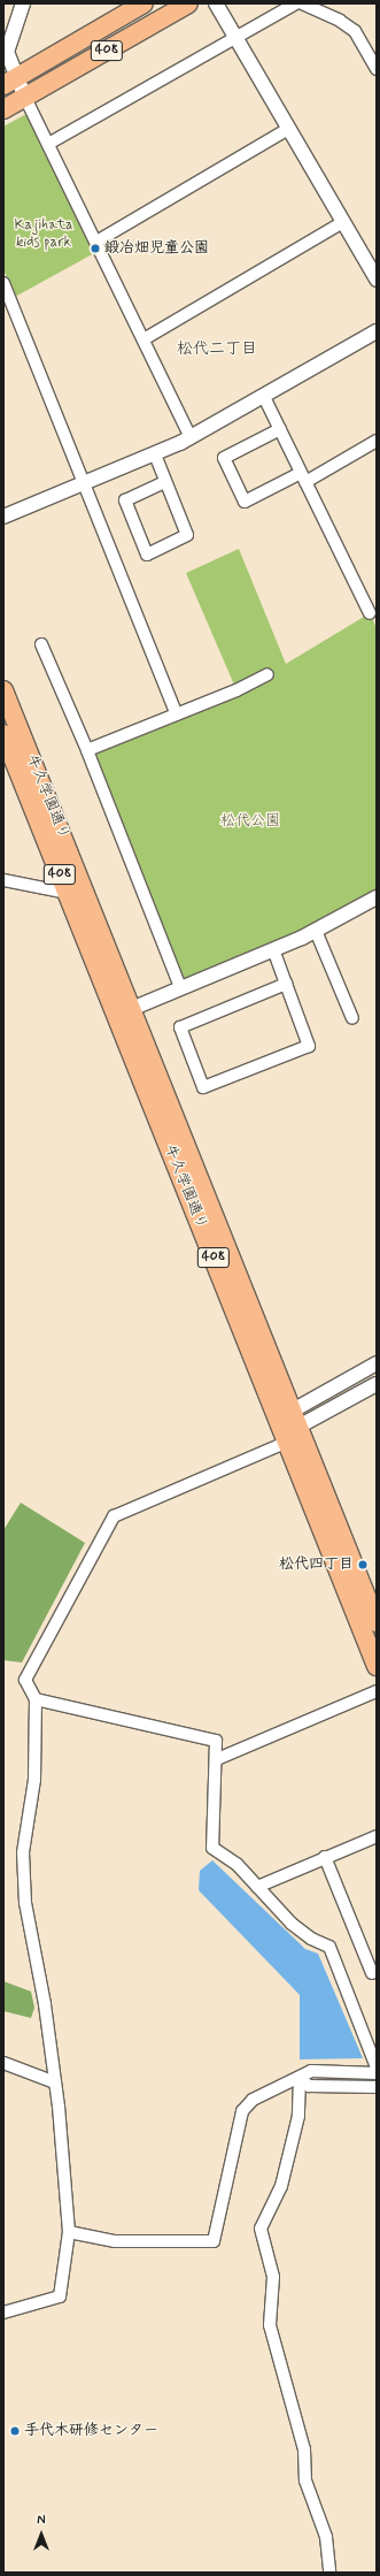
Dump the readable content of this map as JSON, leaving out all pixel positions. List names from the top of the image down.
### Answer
{
  "streets": {
    "highway": ["408", "牛久学園通り"]
  },
  "districts": ["松代二丁目"],
  "parks": ["Kajihata kids park", "松代公園"],
  "places": ["鍛冶畑児童公園", "松代四丁目", "手代木研修センター"],
  "north": "top"
}
